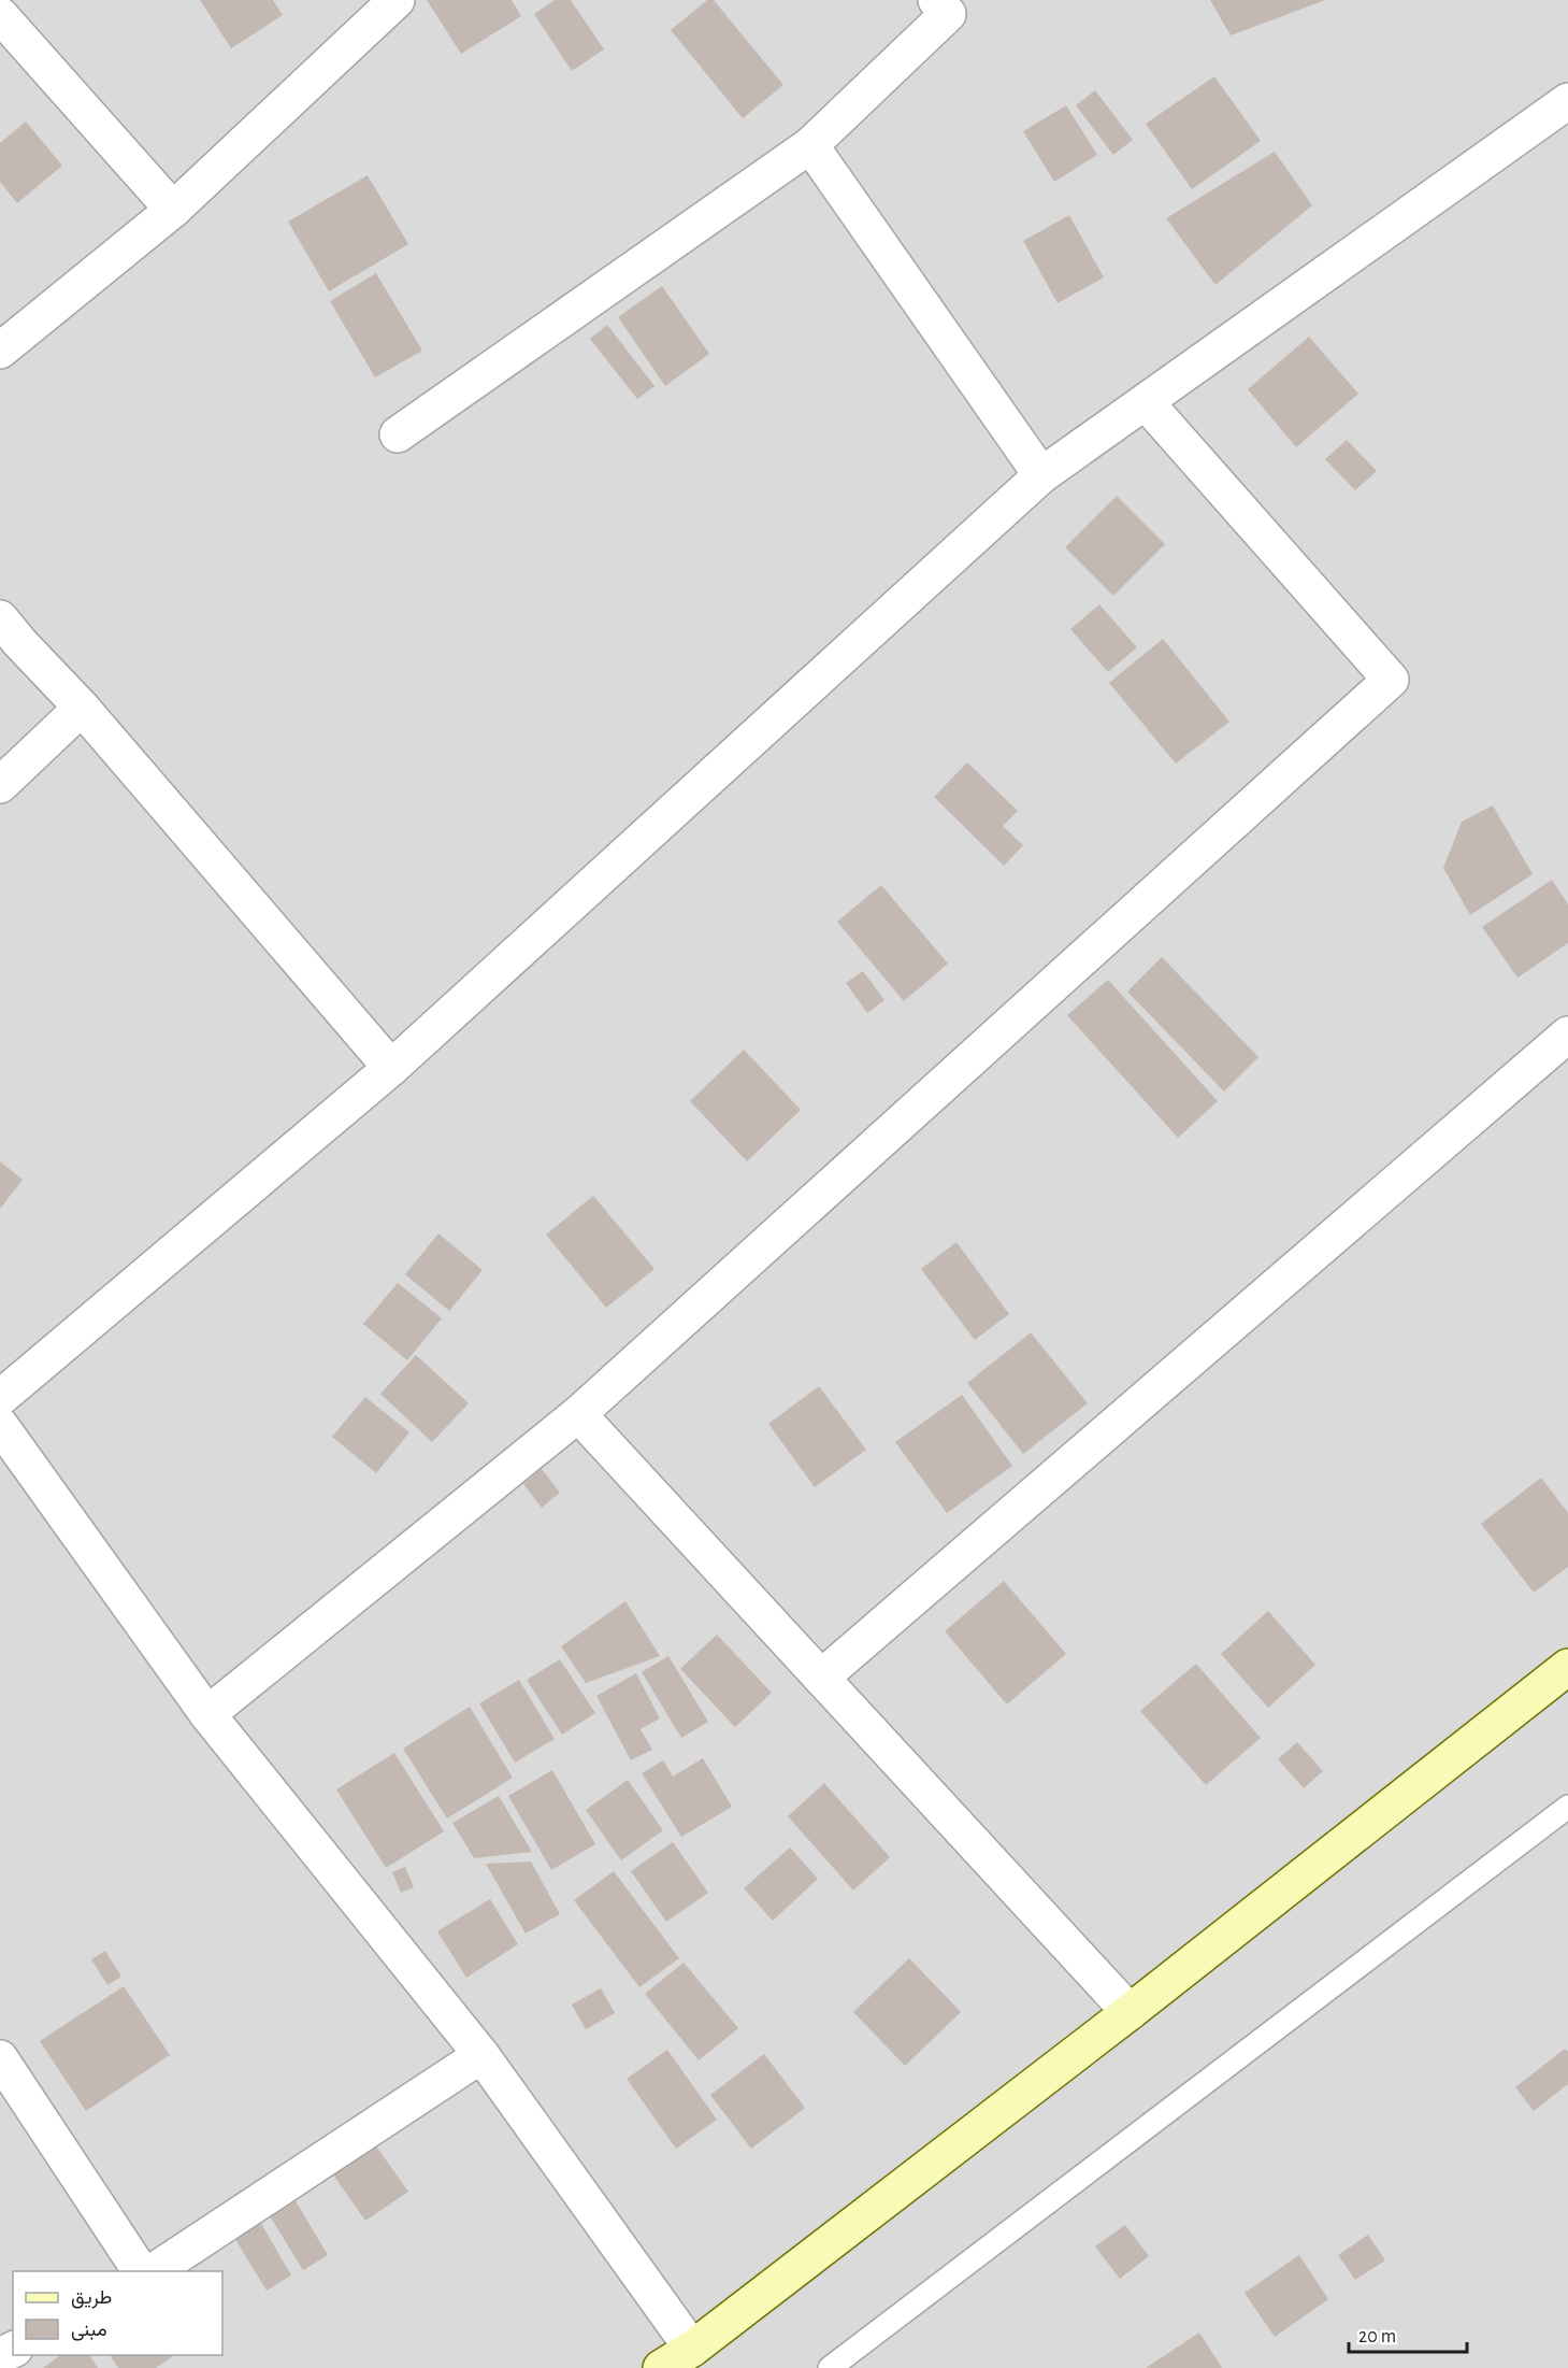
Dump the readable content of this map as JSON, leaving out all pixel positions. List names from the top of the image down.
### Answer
{
  "legend": ["طريق", "مبنى"],
  "scale_bar": "20 m"
}
